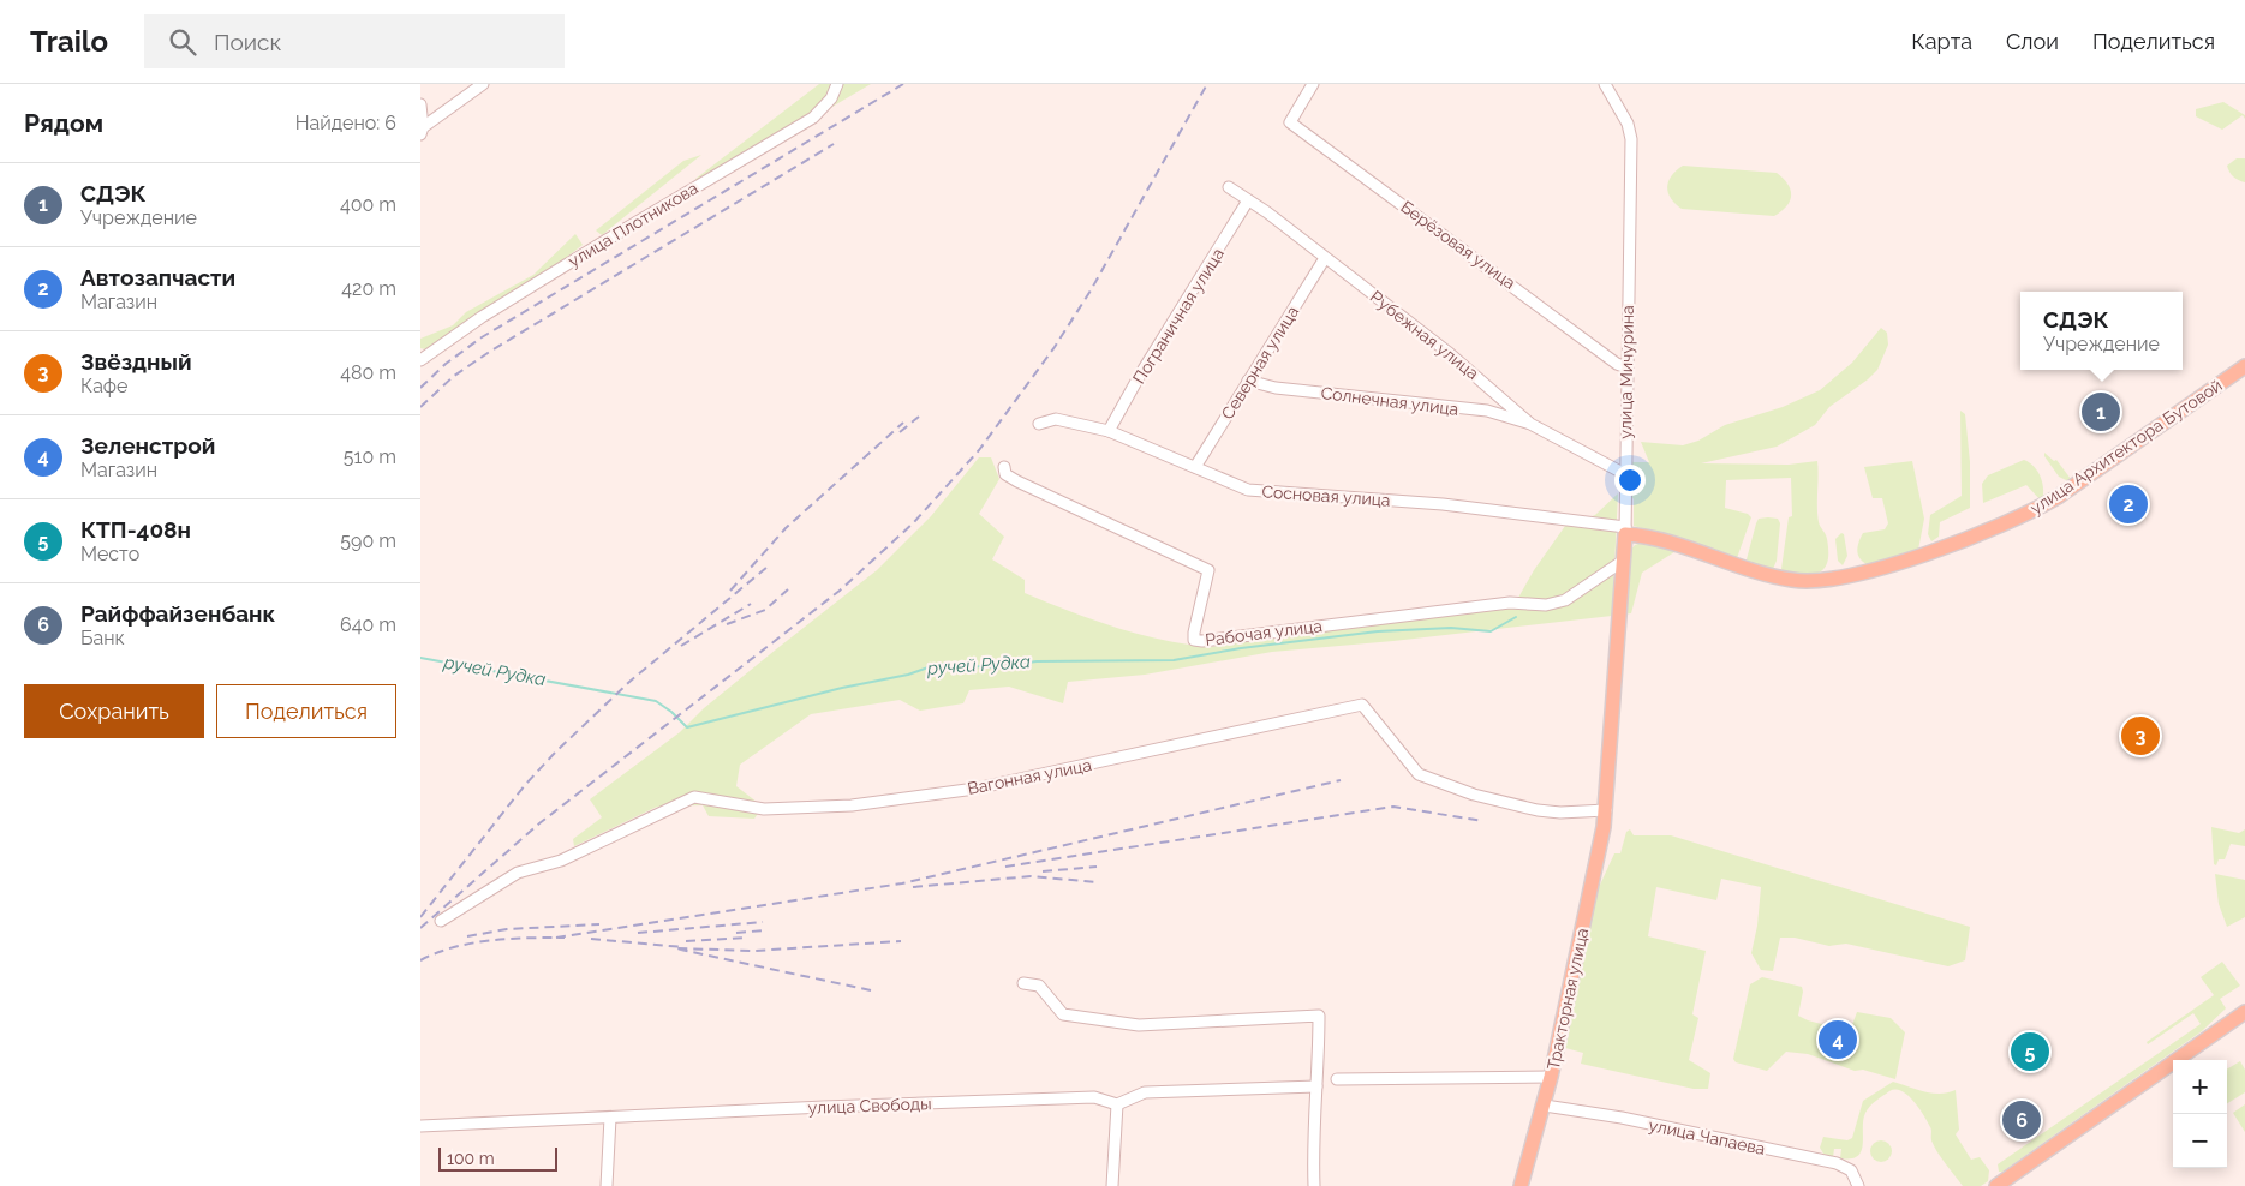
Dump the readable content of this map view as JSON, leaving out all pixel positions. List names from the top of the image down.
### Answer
{
  "streets": {
    "main road": ["улица Мичурина", "улица Архитектора Бутовой", "Тракторная улица"],
    "street": [
      "улица Плотникова",
      "Берёзовая улица",
      "Пограничная улица",
      "Рубежная улица",
      "Северная улица",
      "Солнечная улица",
      "Сосновая улица",
      "Рабочая улица",
      "Вагонная улица",
      "улица Свободы",
      "улица Чапаева"
    ]
  },
  "crossings": [
    ["Берёзовая улица", "улица Мичурина"],
    ["Пограничная улица", "Рубежная улица"],
    ["Пограничная улица", "Сосновая улица"],
    ["Рубежная улица", "Северная улица"],
    ["Рубежная улица", "улица Мичурина"],
    ["Рубежная улица", "Солнечная улица"],
    ["Северная улица", "Солнечная улица"],
    ["Северная улица", "Сосновая улица"],
    ["улица Мичурина", "улица Архитектора Бутовой"],
    ["улица Мичурина", "Сосновая улица"],
    ["улица Мичурина", "Рабочая улица"],
    ["улица Мичурина", "Вагонная улица"],
    ["улица Мичурина", "Тракторная улица"],
    ["улица Архитектора Бутовой", "Сосновая улица"],
    ["Вагонная улица", "Тракторная улица"],
    ["Тракторная улица", "улица Чапаева"]
  ],
  "water": ["ручей Рудка"],
  "scale_bar": "100 m",
  "page": {
    "header": "Trailo",
    "search": "Поиск",
    "nav": ["Карта", "Слои", "Поделиться"],
    "heading": ["Рядом", "Найдено: 6"],
    "list": [
      {
        "mark": "1",
        "name": "СДЭК",
        "note": "Учреждение",
        "value": "400 m"
      },
      {
        "mark": "2",
        "name": "Автозапчасти",
        "note": "Магазин",
        "value": "420 m"
      },
      {
        "mark": "3",
        "name": "Звёздный",
        "note": "Кафе",
        "value": "480 m"
      },
      {
        "mark": "4",
        "name": "Зеленстрой",
        "note": "Магазин",
        "value": "510 m"
      },
      {
        "mark": "5",
        "name": "КТП-408н",
        "note": "Место",
        "value": "590 m"
      },
      {
        "mark": "6",
        "name": "Райффайзенбанк",
        "note": "Банк",
        "value": "640 m"
      }
    ],
    "popup": ["СДЭК", "Учреждение"],
    "pins": [
      "1",
      "2",
      "3",
      "4",
      "5",
      "6"
    ],
    "buttons": ["Сохранить", "Поделиться"],
    "map_buttons": ["+", "−"],
    "scale": "100 m"
  }
}
